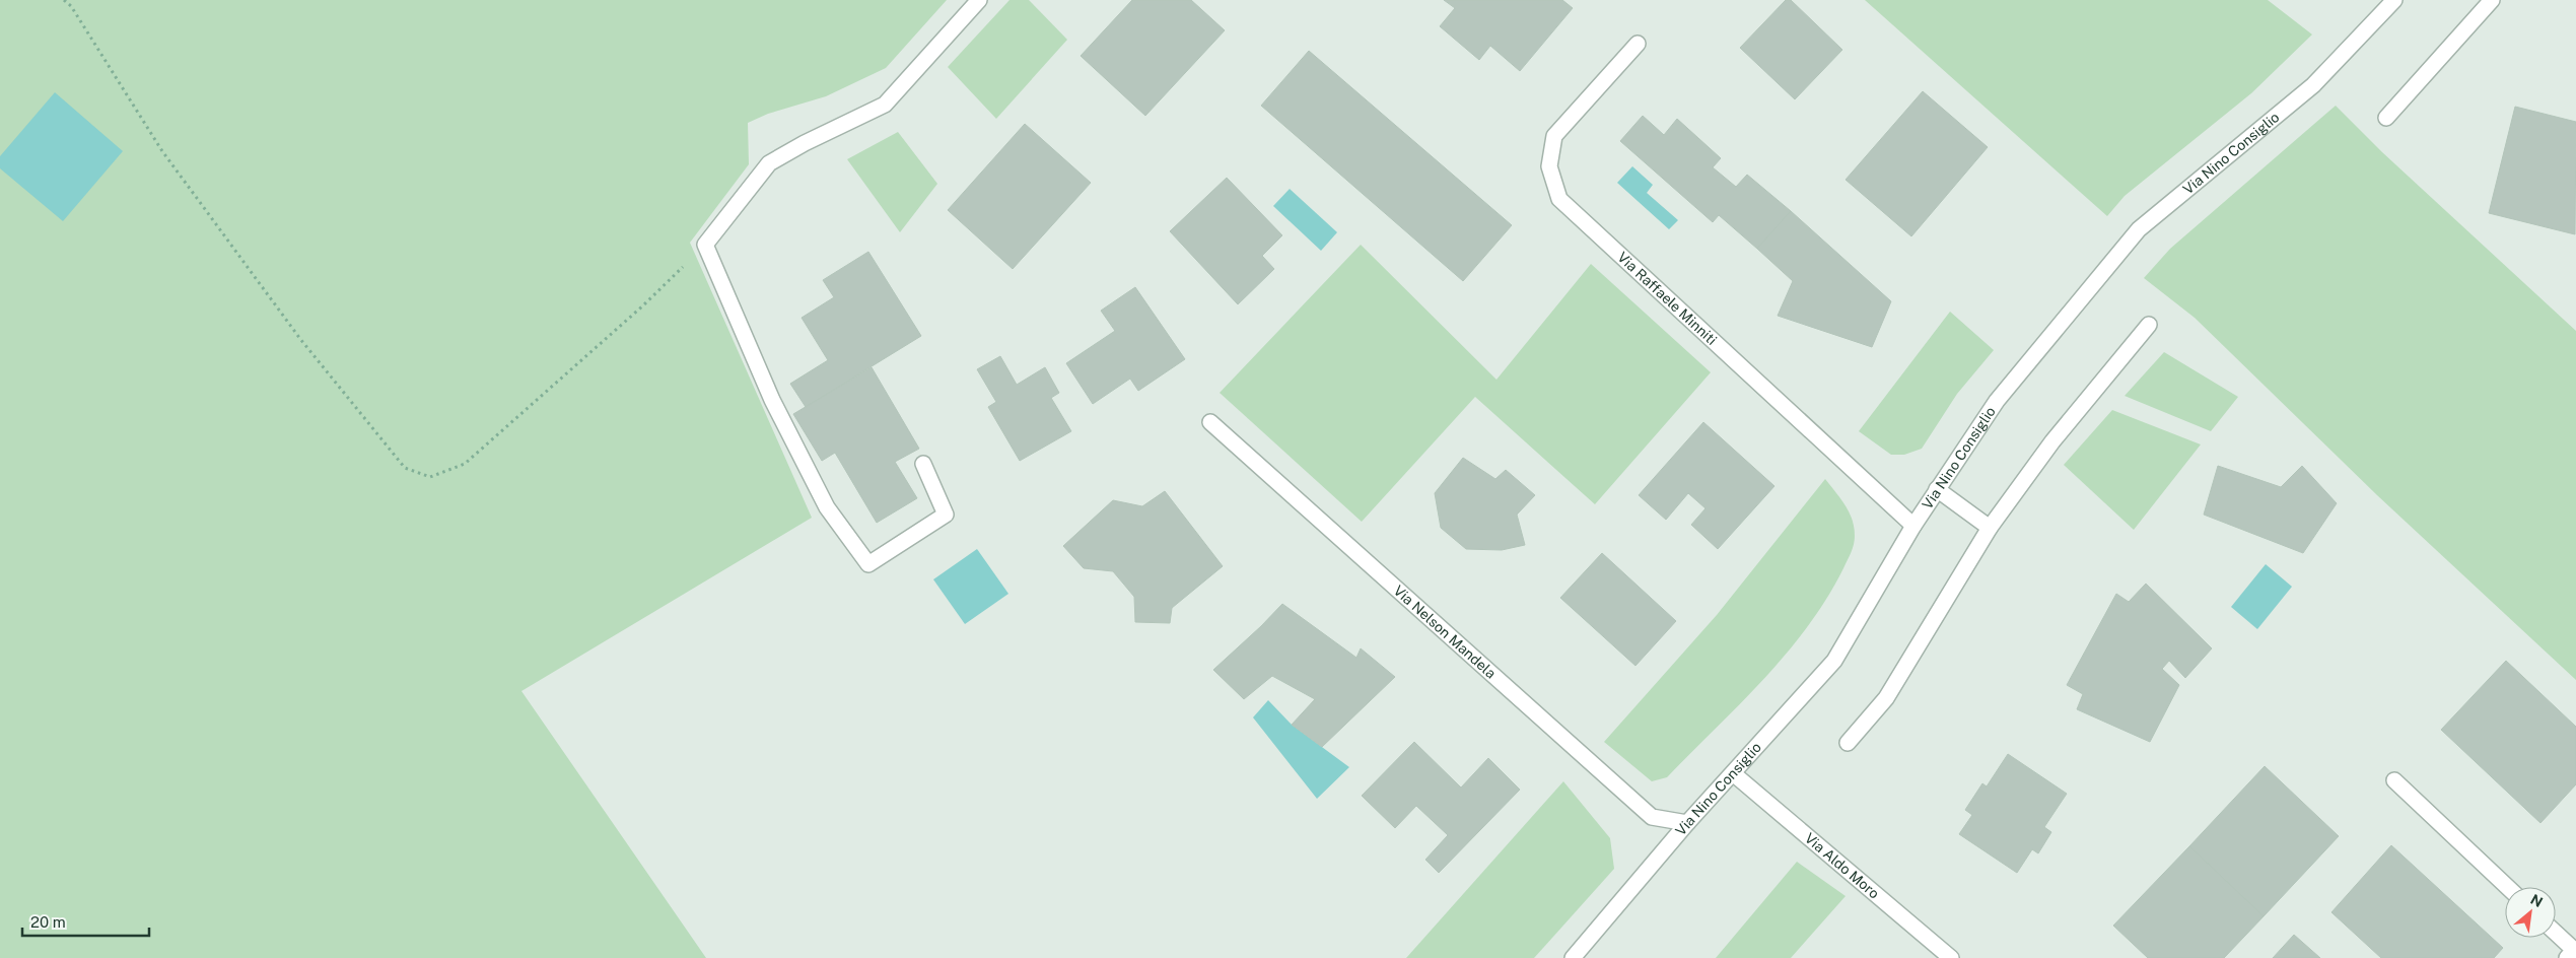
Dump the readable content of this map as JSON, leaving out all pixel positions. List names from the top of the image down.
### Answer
{
  "streets": {
    "street": [
      "Via Nino Consiglio",
      "Via Raffaele Minniti",
      "Via Nelson Mandela",
      "Via Aldo Moro"
    ]
  },
  "crossings": [
    ["Via Nino Consiglio", "Via Raffaele Minniti"],
    ["Via Nino Consiglio", "Via Nelson Mandela"],
    ["Via Nino Consiglio", "Via Aldo Moro"]
  ],
  "scale_bar": "20 m",
  "north": "top right"
}
